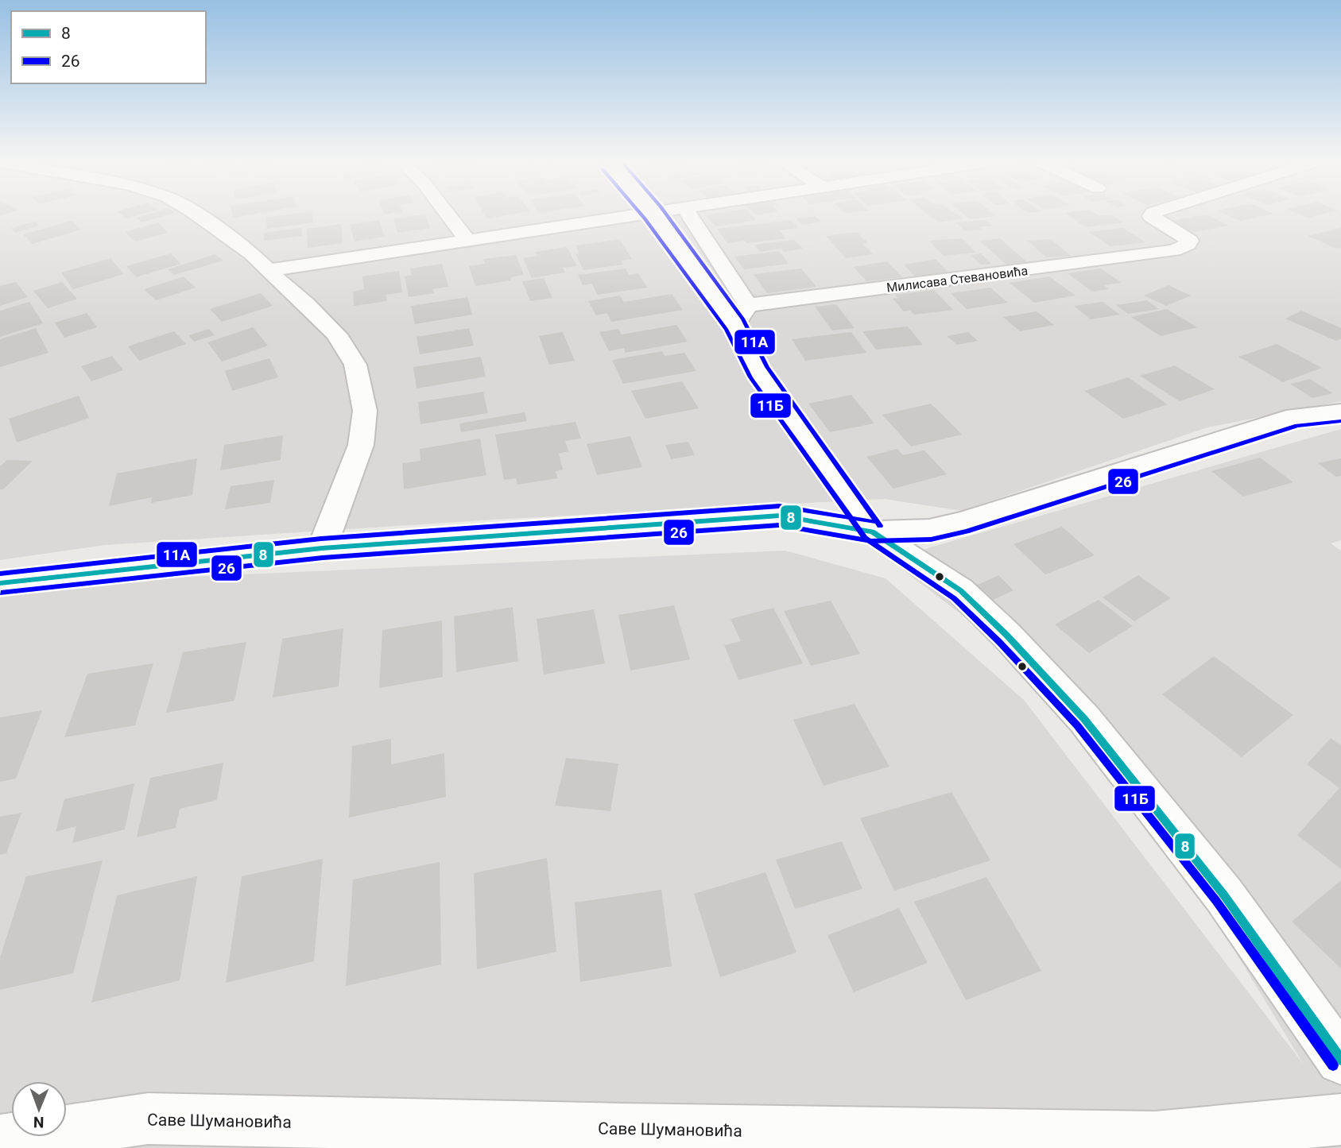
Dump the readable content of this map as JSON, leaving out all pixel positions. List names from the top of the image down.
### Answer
{
  "streets": {
    "street": ["Милисава Стевановића", "Саве Шумановића"]
  },
  "lines": [
    "transit line 11А",
    "transit line 11Б",
    "transit line 26",
    "transit line 8"
  ],
  "legend": ["8", "26"],
  "north": "bottom"
}
